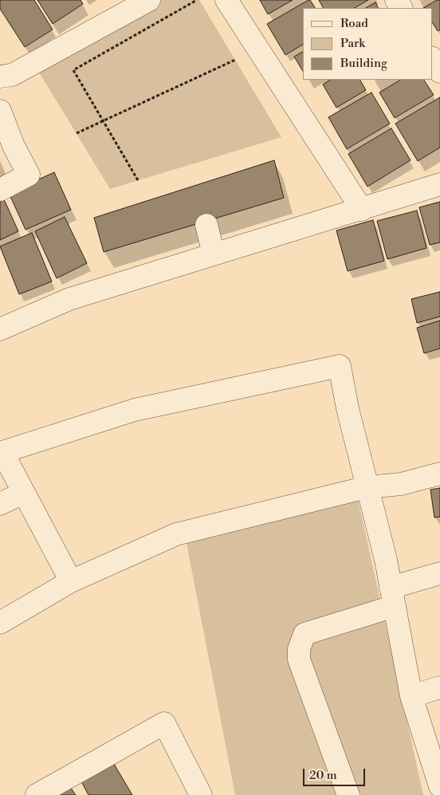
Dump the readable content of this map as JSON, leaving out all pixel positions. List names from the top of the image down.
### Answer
{
  "legend": ["Road", "Park", "Building"],
  "scale_bar": "20 m"
}
